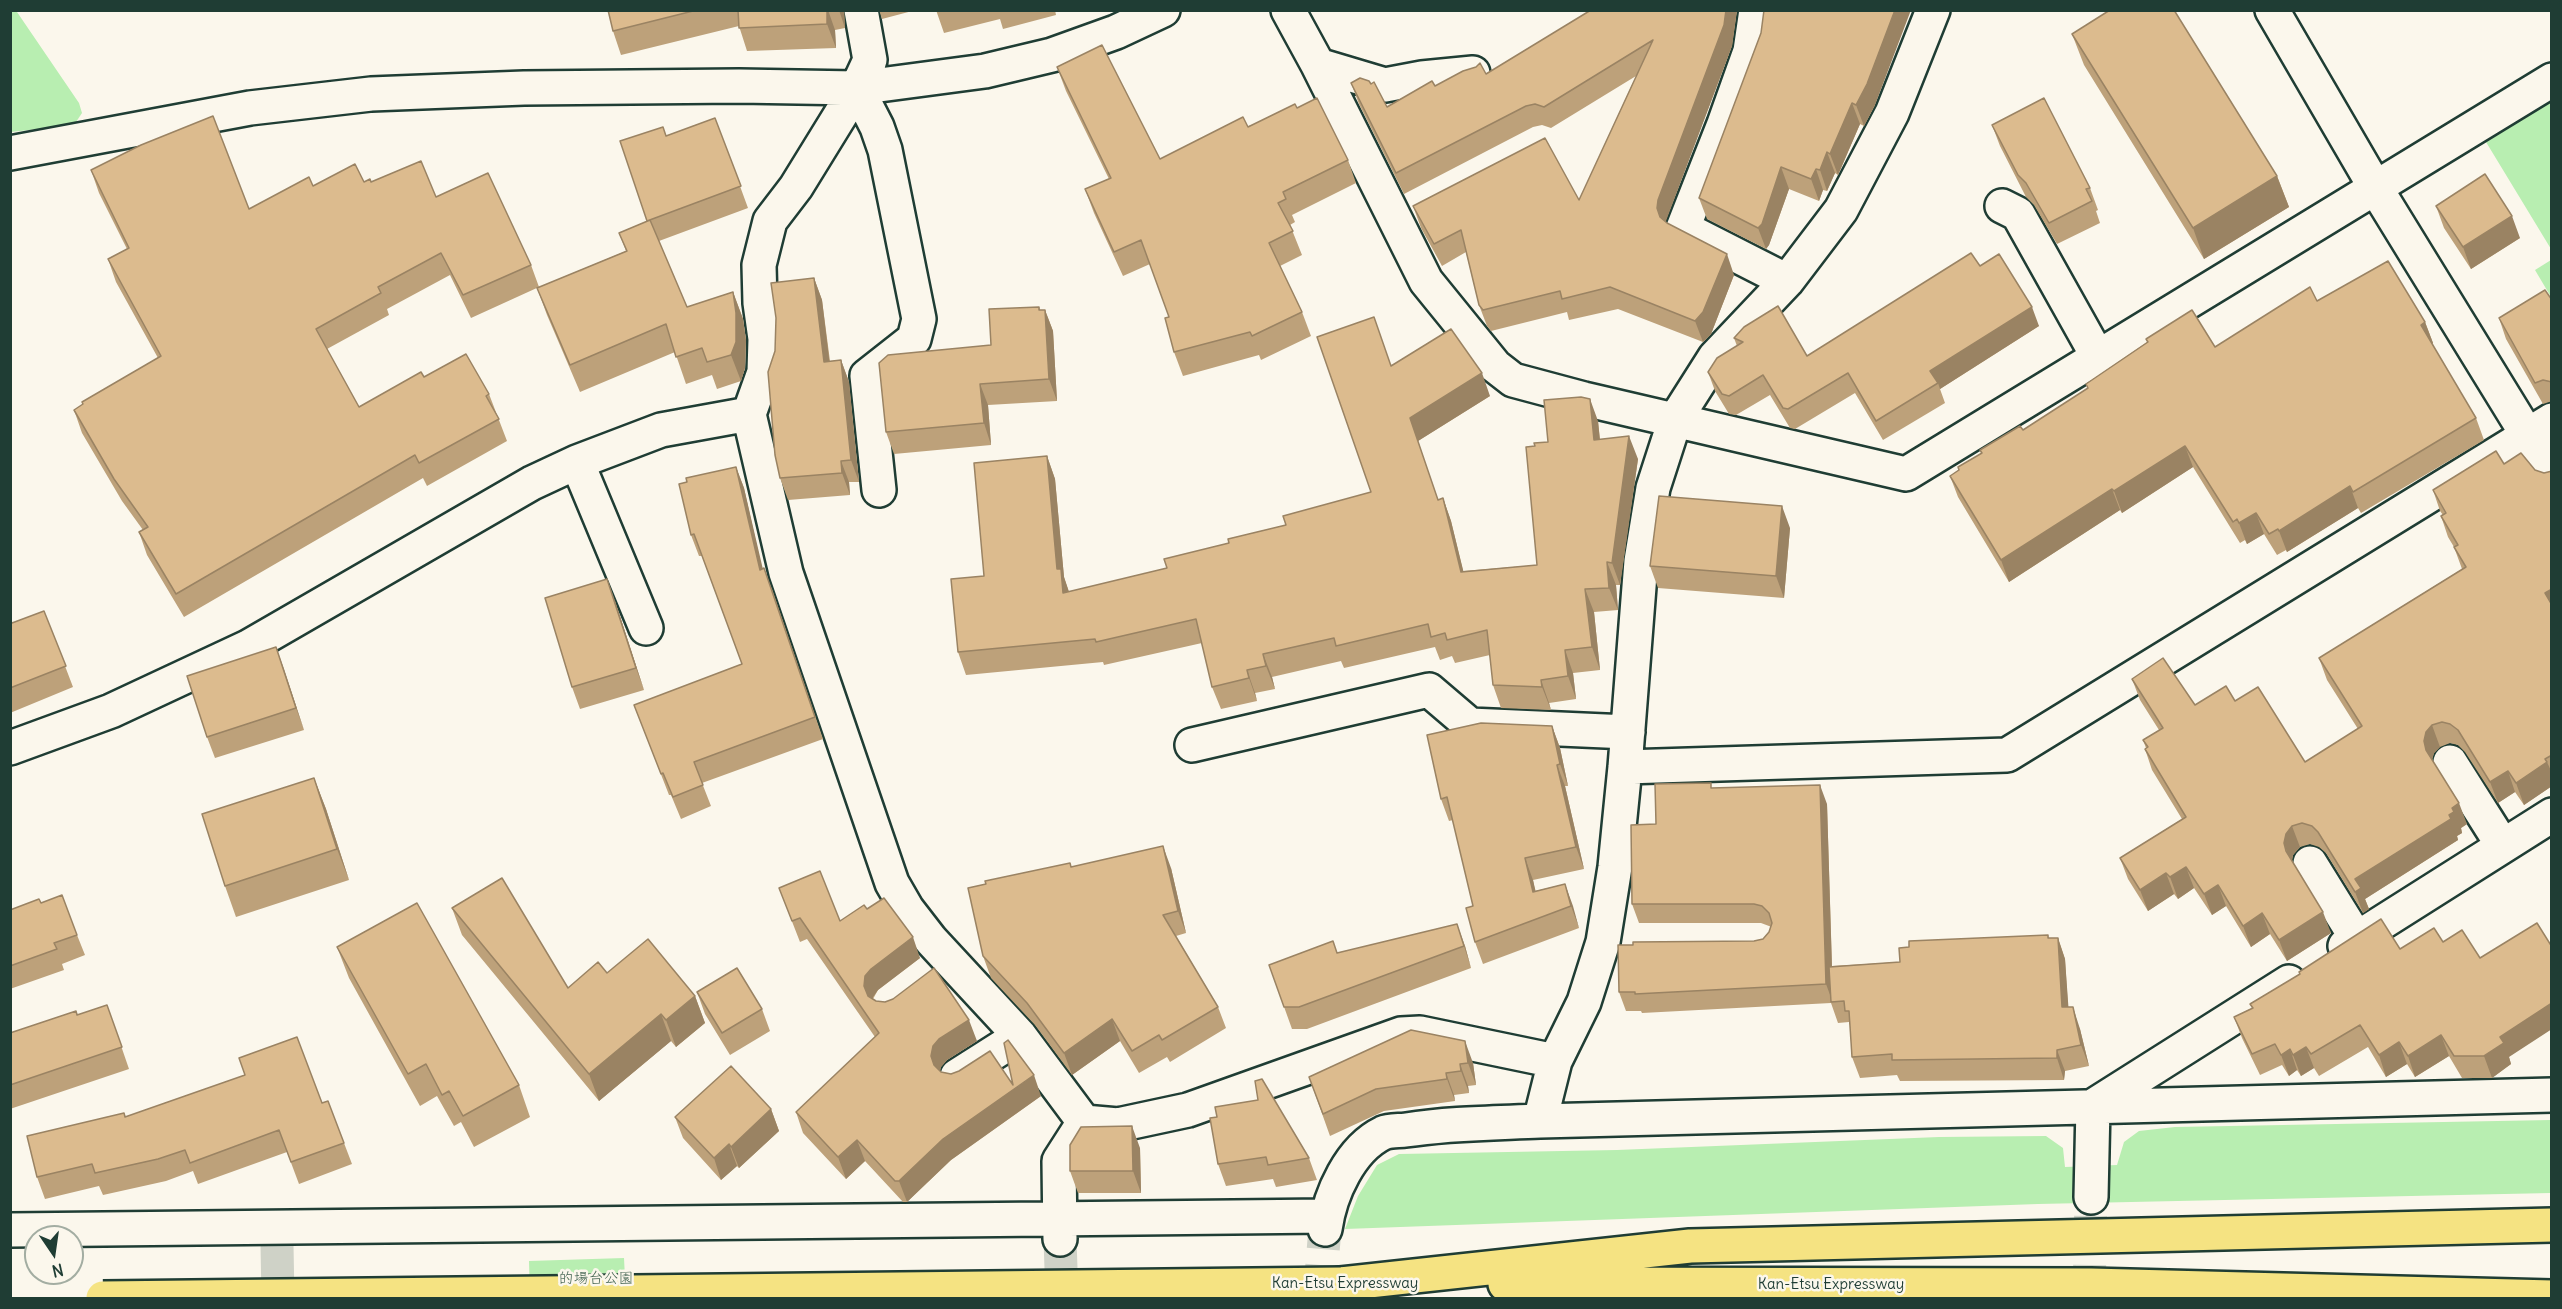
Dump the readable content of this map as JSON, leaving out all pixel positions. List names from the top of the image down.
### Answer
{
  "streets": {
    "highway": ["Kan-Etsu Expressway"]
  },
  "parks": ["的場台公園"],
  "north": "bottom"
}
